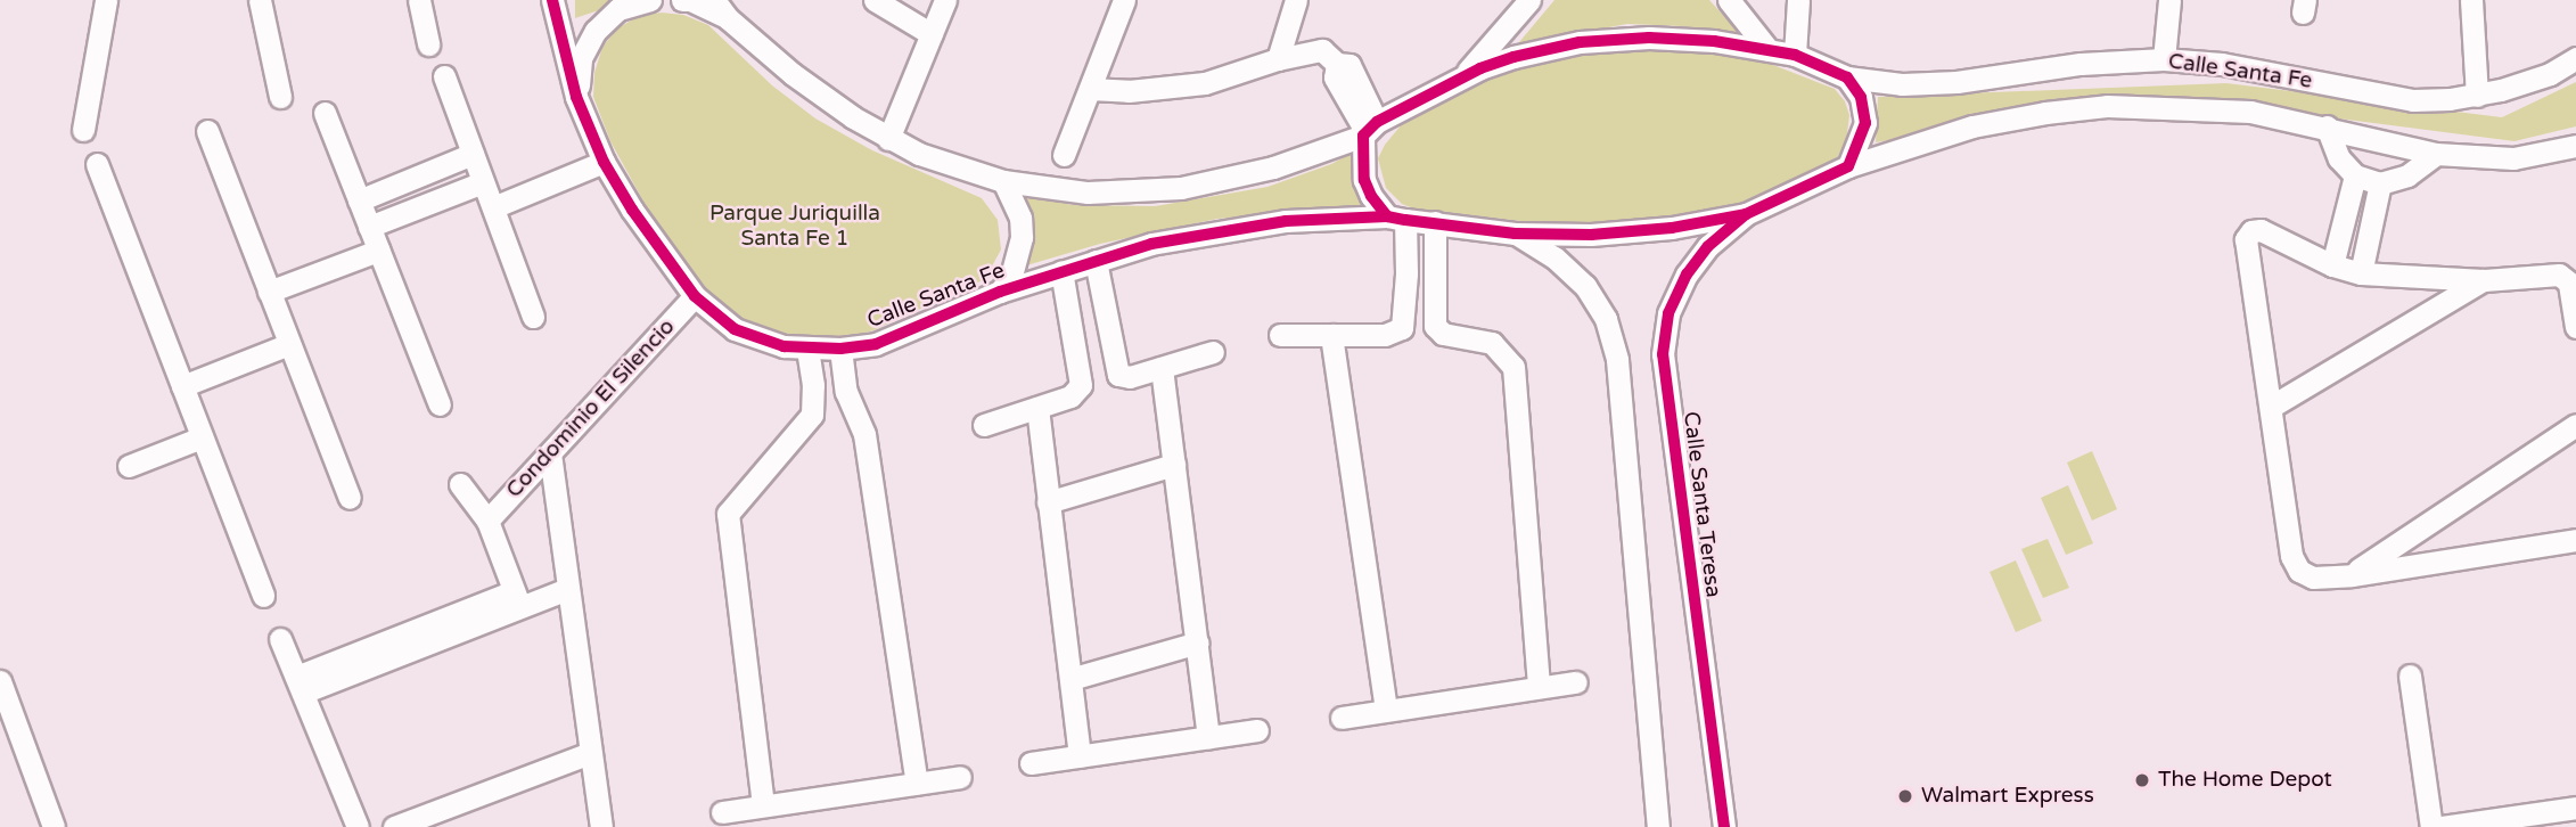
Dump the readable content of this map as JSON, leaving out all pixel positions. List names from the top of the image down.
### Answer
{
  "streets": {
    "street": ["Calle Santa Fe", "Condominio El Silencio", "Calle Santa Teresa"]
  },
  "crossings": [
    ["Calle Santa Fe", "Condominio El Silencio"],
    ["Calle Santa Fe", "Calle Santa Teresa"]
  ],
  "parks": ["Parque Juriquilla Santa Fe 1"],
  "places": ["The Home Depot", "Walmart Express"]
}
